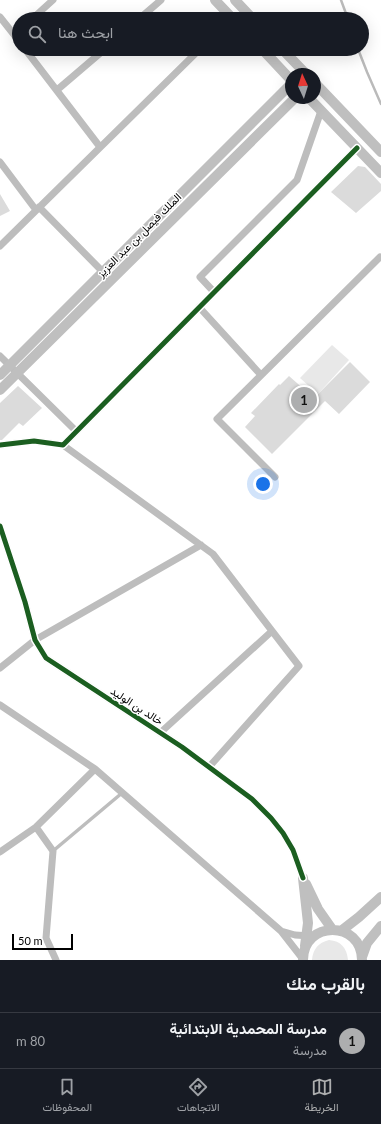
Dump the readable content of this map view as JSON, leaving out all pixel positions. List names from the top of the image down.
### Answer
{
  "streets": {
    "street": ["الملك فيصل بن عبد العزيز", "خالد بن الوليد"]
  },
  "scale_bar": "50 m",
  "north": "top",
  "page": {
    "search": "ابحث هنا",
    "pins": "1",
    "scale": "50 m",
    "heading": "بالقرب منك",
    "list": [
      {
        "mark": "1",
        "name": "مدرسة المحمدية الابتدائية",
        "note": "مدرسة",
        "value": "80 m"
      }
    ],
    "nav": ["الخريطة", "الاتجاهات", "المحفوظات"]
  }
}
